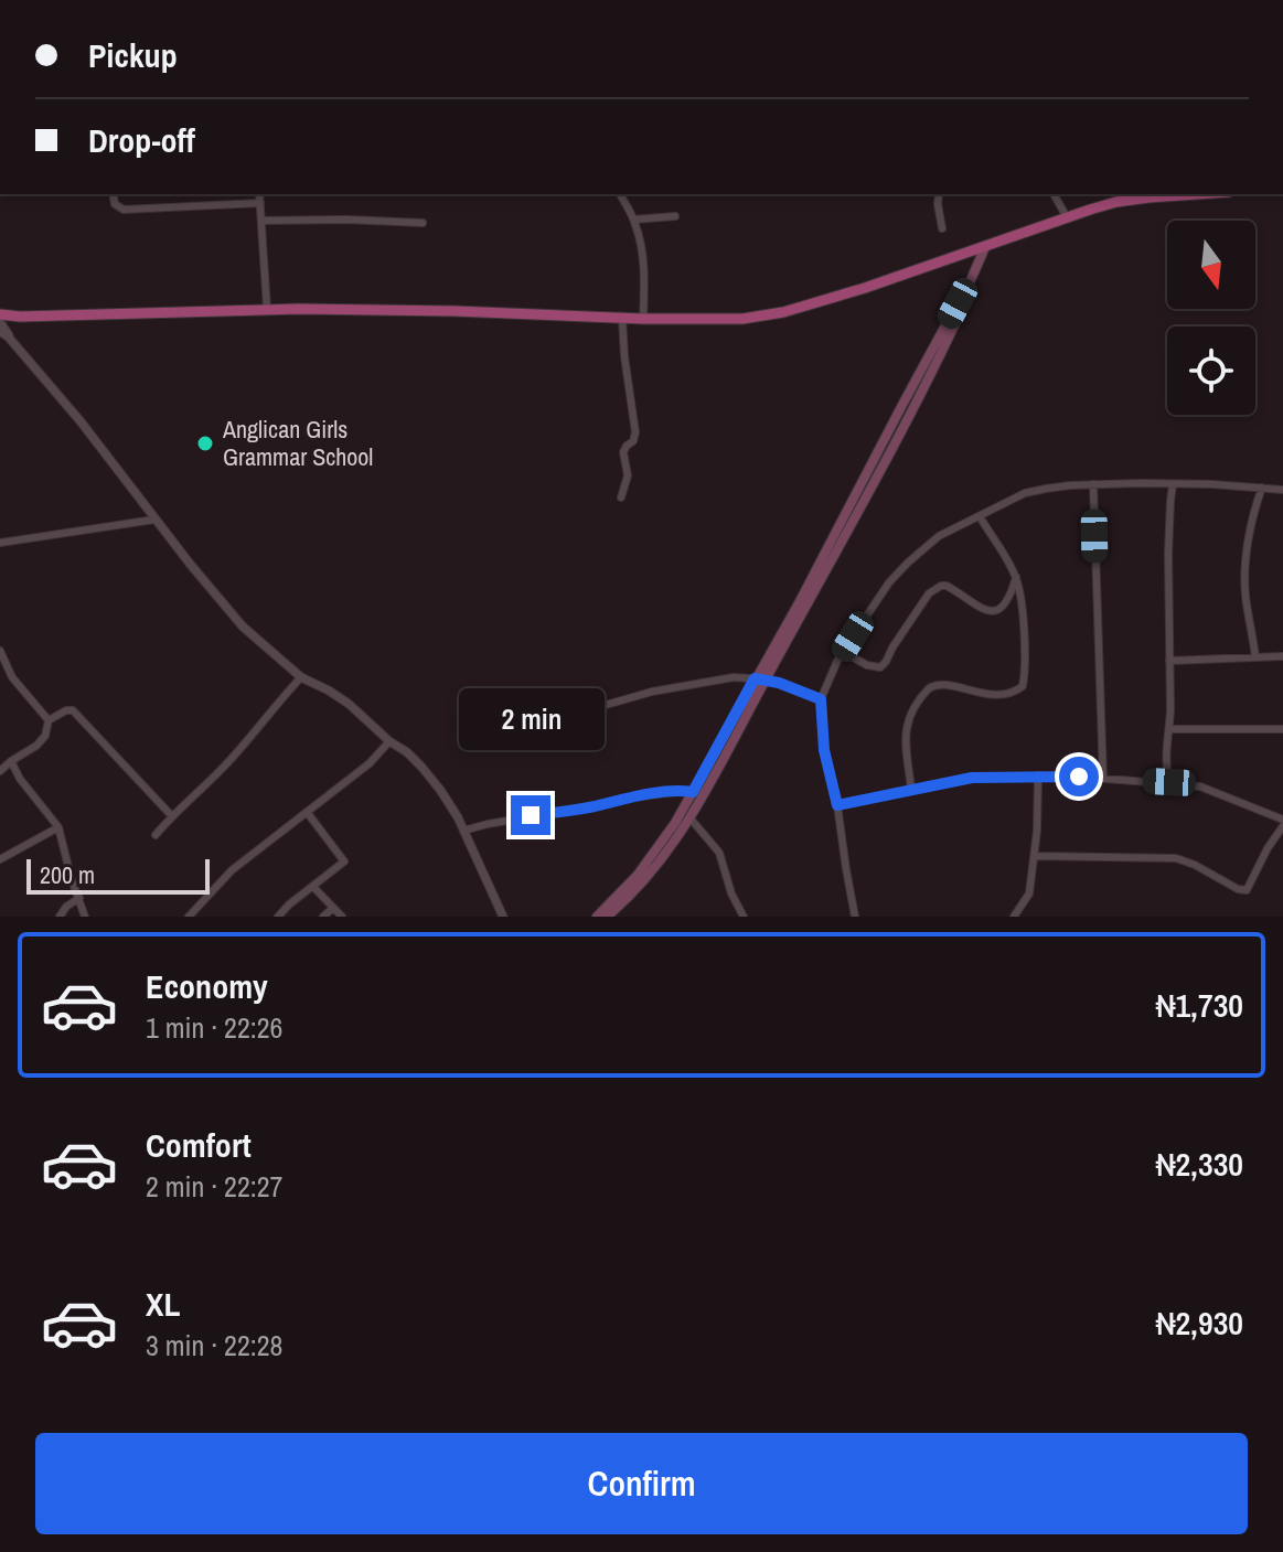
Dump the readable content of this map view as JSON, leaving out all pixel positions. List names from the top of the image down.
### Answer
{
  "places": ["Anglican Girls Grammar School"],
  "scale_bar": "200 m",
  "north": "bottom",
  "page": {
    "banner": ["Pickup", "Drop-off"],
    "bubble": "2 min",
    "scale": "200 m",
    "list": [
      {
        "name": "Economy",
        "note": "1 min · 22:26",
        "value": "₦1,730"
      },
      {
        "name": "Comfort",
        "note": "2 min · 22:27",
        "value": "₦2,330"
      },
      {
        "name": "XL",
        "note": "3 min · 22:28",
        "value": "₦2,930"
      }
    ],
    "buttons": "Confirm"
  }
}
